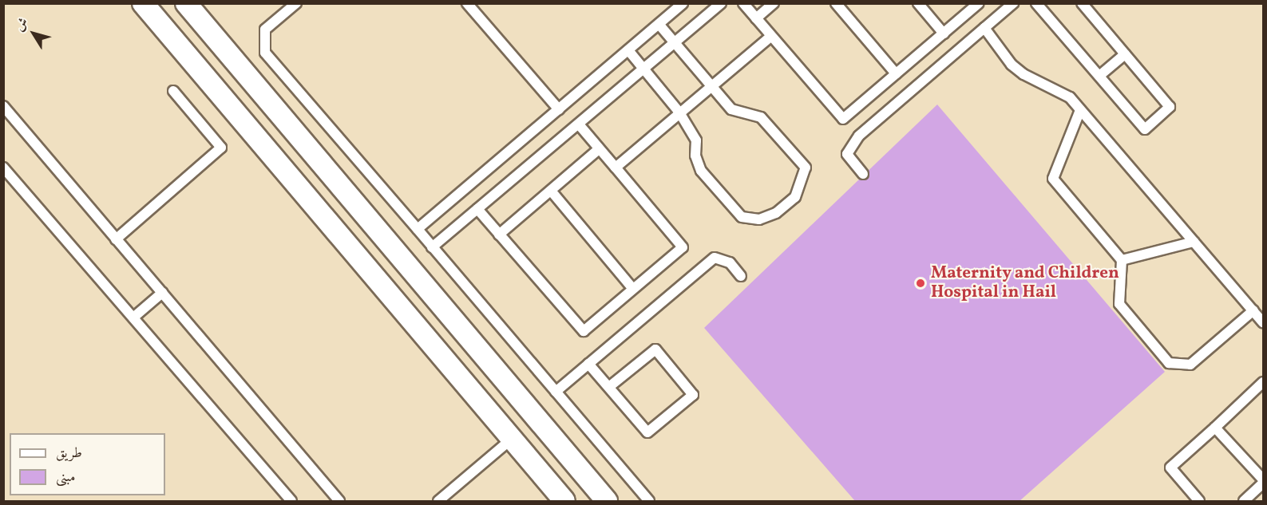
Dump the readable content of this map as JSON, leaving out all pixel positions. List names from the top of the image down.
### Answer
{
  "places": ["Maternity and Children Hospital in Hail"],
  "legend": ["طريق", "مبنى"],
  "north": "top left"
}
